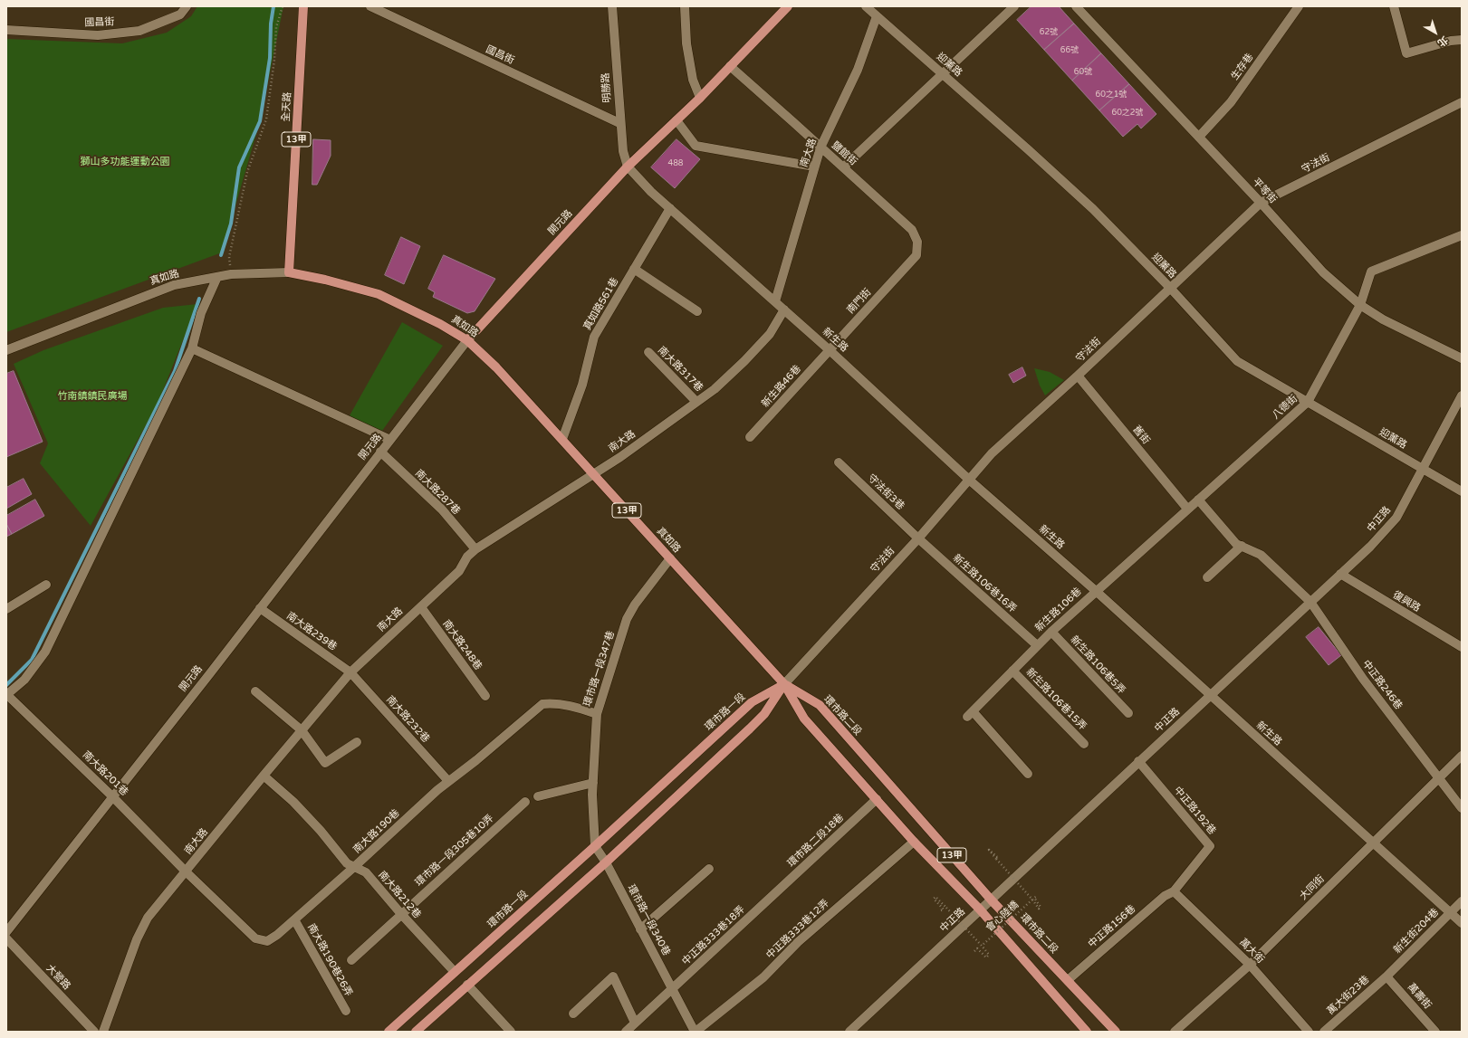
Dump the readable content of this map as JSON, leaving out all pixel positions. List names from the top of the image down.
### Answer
{
  "streets": {
    "main road": [
      "全天路",
      "13甲",
      "開元路",
      "真如路",
      "環市路一段",
      "環市路二段"
    ],
    "street": [
      "國昌街",
      "迎薰路",
      "生存巷",
      "明勝路",
      "南大路",
      "鹽館街",
      "守法街",
      "平等街",
      "南門街",
      "真如路561巷",
      "新生路",
      "南大路317巷",
      "新生路46巷",
      "八德街",
      "舊街",
      "南大路287巷",
      "守法街3巷",
      "中正路",
      "新生路106巷16弄",
      "復興路",
      "新生路106巷",
      "南大路239巷",
      "南大路248巷",
      "新生路106巷5弄",
      "環市路一段347巷",
      "中正路246巷",
      "新生路106巷15弄",
      "南大路232巷",
      "南大路201巷",
      "中正路192巷",
      "南大路190巷",
      "環市路二段18巷",
      "環市路一段305巷10弄",
      "大同街",
      "南大路212巷",
      "環市路一段340巷",
      "中正路156巷",
      "中正路333巷12弄",
      "新生街204巷",
      "中正路333巷18弄",
      "萬大街",
      "南大路190巷26弄",
      "大營路",
      "萬大街23巷",
      "萬壽街"
    ],
    "path": ["會心陸橋"]
  },
  "crossings": [
    ["國昌街", "明勝路"],
    ["迎薰路", "南大路"],
    ["迎薰路", "守法街"],
    ["迎薰路", "八德街"],
    ["迎薰路", "中正路"],
    ["生存巷", "平等街"],
    ["明勝路", "開元路"],
    ["明勝路", "新生路"],
    ["全天路", "真如路"],
    ["13甲", "守法街"],
    ["13甲", "真如路"],
    ["13甲", "中正路"],
    ["13甲", "環市路一段"],
    ["13甲", "環市路二段"],
    ["13甲", "環市路二段18巷"],
    ["13甲", "中正路333巷12弄"],
    ["南大路", "鹽館街"],
    ["南大路", "真如路"],
    ["南大路", "新生路"],
    ["南大路", "南大路317巷"],
    ["南大路", "南大路287巷"],
    ["南大路", "南大路239巷"],
    ["南大路", "南大路248巷"],
    ["南大路", "南大路232巷"],
    ["南大路", "南大路201巷"],
    ["南大路", "南大路190巷"],
    ["南大路", "南大路212巷"],
    ["鹽館街", "開元路"],
    ["鹽館街", "南門街"],
    ["守法街", "平等街"],
    ["守法街", "真如路"],
    ["守法街", "新生路"],
    ["守法街", "舊街"],
    ["守法街", "守法街3巷"],
    ["守法街", "新生路106巷16弄"],
    ["守法街", "環市路一段"],
    ["守法街", "環市路二段"],
    ["平等街", "八德街"],
    ["開元路", "真如路"],
    ["開元路", "新生路"],
    ["開元路", "南大路287巷"],
    ["開元路", "南大路239巷"],
    ["開元路", "南大路201巷"],
    ["真如路", "真如路561巷"],
    ["真如路", "環市路一段347巷"],
    ["真如路", "環市路一段"],
    ["真如路", "環市路二段"],
    ["南門街", "新生路"],
    ["南門街", "新生路46巷"],
    ["真如路561巷", "新生路"],
    ["新生路", "新生路46巷"],
    ["新生路", "八德街"],
    ["新生路", "中正路"],
    ["新生路", "新生路106巷"],
    ["新生路", "大同街"],
    ["新生路", "新生街204巷"],
    ["八德街", "舊街"],
    ["八德街", "新生路106巷"],
    ["八德街", "中正路246巷"],
    ["守法街3巷", "新生路106巷16弄"],
    ["中正路", "復興路"],
    ["中正路", "中正路246巷"],
    ["中正路", "環市路二段"],
    ["中正路", "中正路192巷"],
    ["新生路106巷16弄", "新生路106巷"],
    ["新生路106巷", "新生路106巷5弄"],
    ["新生路106巷", "新生路106巷15弄"],
    ["南大路239巷", "南大路232巷"],
    ["環市路一段347巷", "環市路一段"],
    ["環市路一段347巷", "南大路190巷"],
    ["環市路一段347巷", "環市路一段340巷"],
    ["中正路246巷", "大同街"],
    ["環市路一段", "環市路二段"],
    ["環市路一段", "南大路212巷"],
    ["環市路二段", "中正路156巷"],
    ["南大路232巷", "南大路190巷"],
    ["南大路201巷", "南大路190巷"],
    ["中正路192巷", "中正路156巷"],
    ["中正路192巷", "萬大街"],
    ["南大路190巷", "南大路212巷"],
    ["南大路190巷", "南大路190巷26弄"],
    ["環市路二段18巷", "中正路333巷18弄"],
    ["環市路一段305巷10弄", "南大路212巷"],
    ["大同街", "萬大街"],
    ["環市路一段340巷", "中正路333巷12弄"],
    ["環市路一段340巷", "中正路333巷18弄"],
    ["中正路156巷", "萬大街"],
    ["新生街204巷", "萬大街23巷"],
    ["新生街204巷", "萬壽街"],
    ["萬大街23巷", "萬壽街"]
  ],
  "parks": ["獅山多功能運動公園", "竹南鎮鎮民廣場"],
  "house_numbers": [
    "62號",
    "66號",
    "60號",
    "60之1號",
    "60之2號",
    "488"
  ],
  "north": "bottom right"
}
